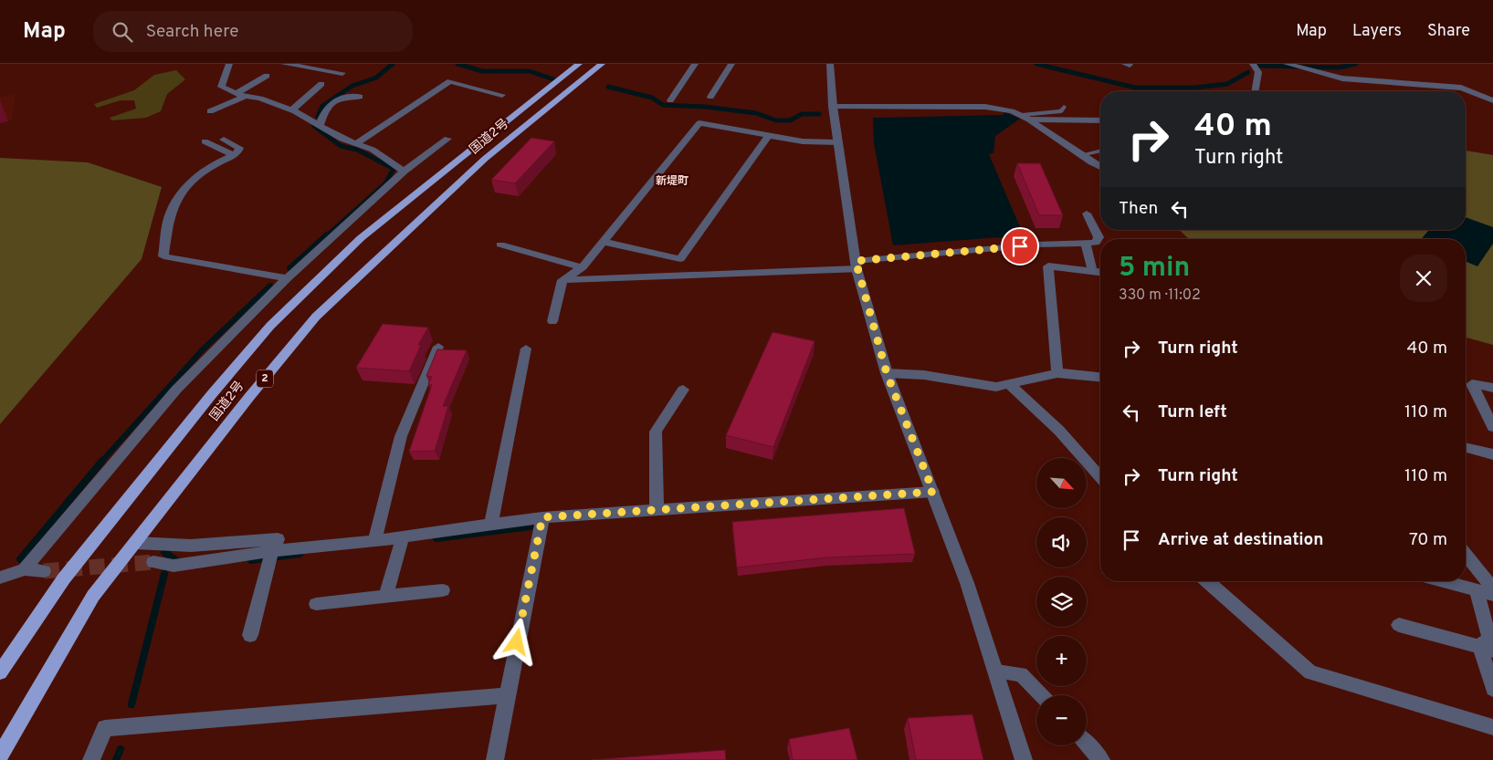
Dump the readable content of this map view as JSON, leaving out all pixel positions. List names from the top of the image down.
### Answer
{
  "streets": {
    "highway": ["国道2号", "2"]
  },
  "districts": ["新堤町"],
  "north": "bottom right",
  "page": {
    "header": "Map",
    "search": "Search here",
    "nav": ["Map", "Layers", "Share"],
    "turn": ["40 m", "Turn right"],
    "then": "Then",
    "heading": ["5 min", "330 m · 11:02"],
    "list": [
      {
        "name": "Turn right",
        "value": "40 m"
      },
      {
        "name": "Turn left",
        "value": "110 m"
      },
      {
        "name": "Turn right",
        "value": "110 m"
      },
      {
        "name": "Arrive at destination",
        "value": "70 m"
      }
    ],
    "map_buttons": ["+", "−"]
  }
}
